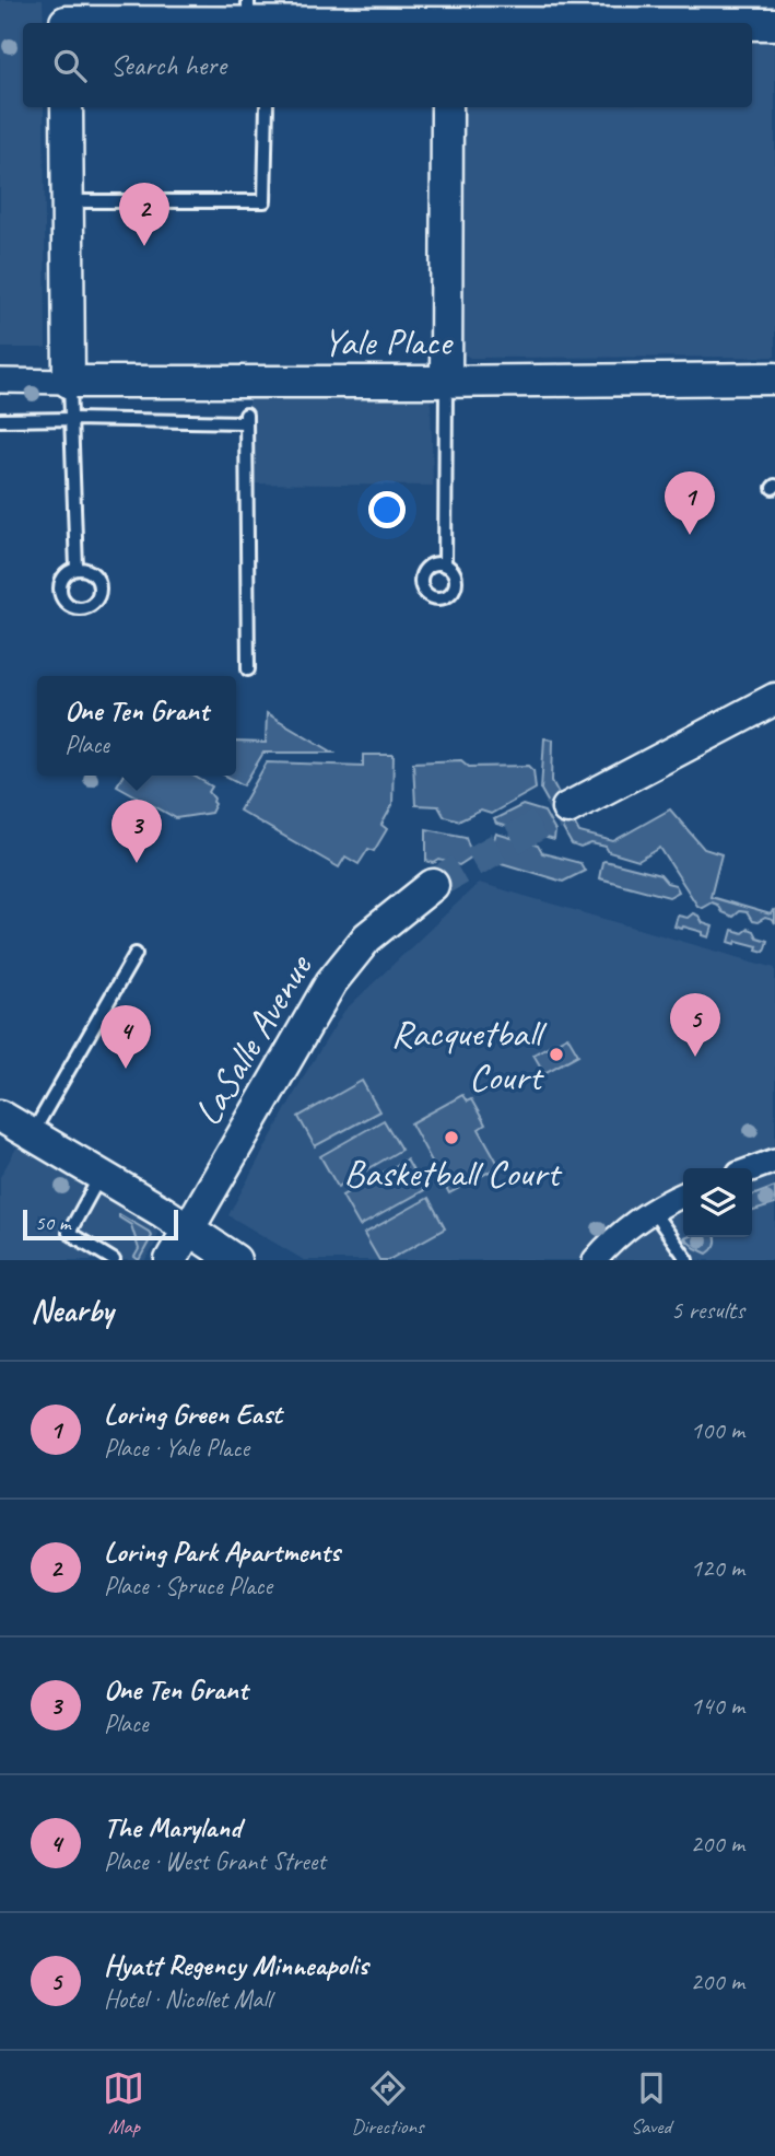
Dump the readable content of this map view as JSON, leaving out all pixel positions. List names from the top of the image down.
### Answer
{
  "streets": {
    "street": ["Yale Place", "LaSalle Avenue"]
  },
  "places": ["Racquetball Court", "Basketball Court"],
  "scale_bar": "50 m",
  "page": {
    "search": "Search here",
    "pins": [
      "2",
      "1",
      "3",
      "5",
      "4"
    ],
    "popup": ["One Ten Grant", "Place"],
    "scale": "50 m",
    "heading": ["Nearby", "5 results"],
    "list": [
      {
        "mark": "1",
        "name": "Loring Green East",
        "note": "Place · Yale Place",
        "value": "100 m"
      },
      {
        "mark": "2",
        "name": "Loring Park Apartments",
        "note": "Place · Spruce Place",
        "value": "120 m"
      },
      {
        "mark": "3",
        "name": "One Ten Grant",
        "note": "Place",
        "value": "140 m"
      },
      {
        "mark": "4",
        "name": "The Maryland",
        "note": "Place · West Grant Street",
        "value": "200 m"
      },
      {
        "mark": "5",
        "name": "Hyatt Regency Minneapolis",
        "note": "Hotel · Nicollet Mall",
        "value": "200 m"
      }
    ],
    "nav": ["Map", "Directions", "Saved"]
  }
}
